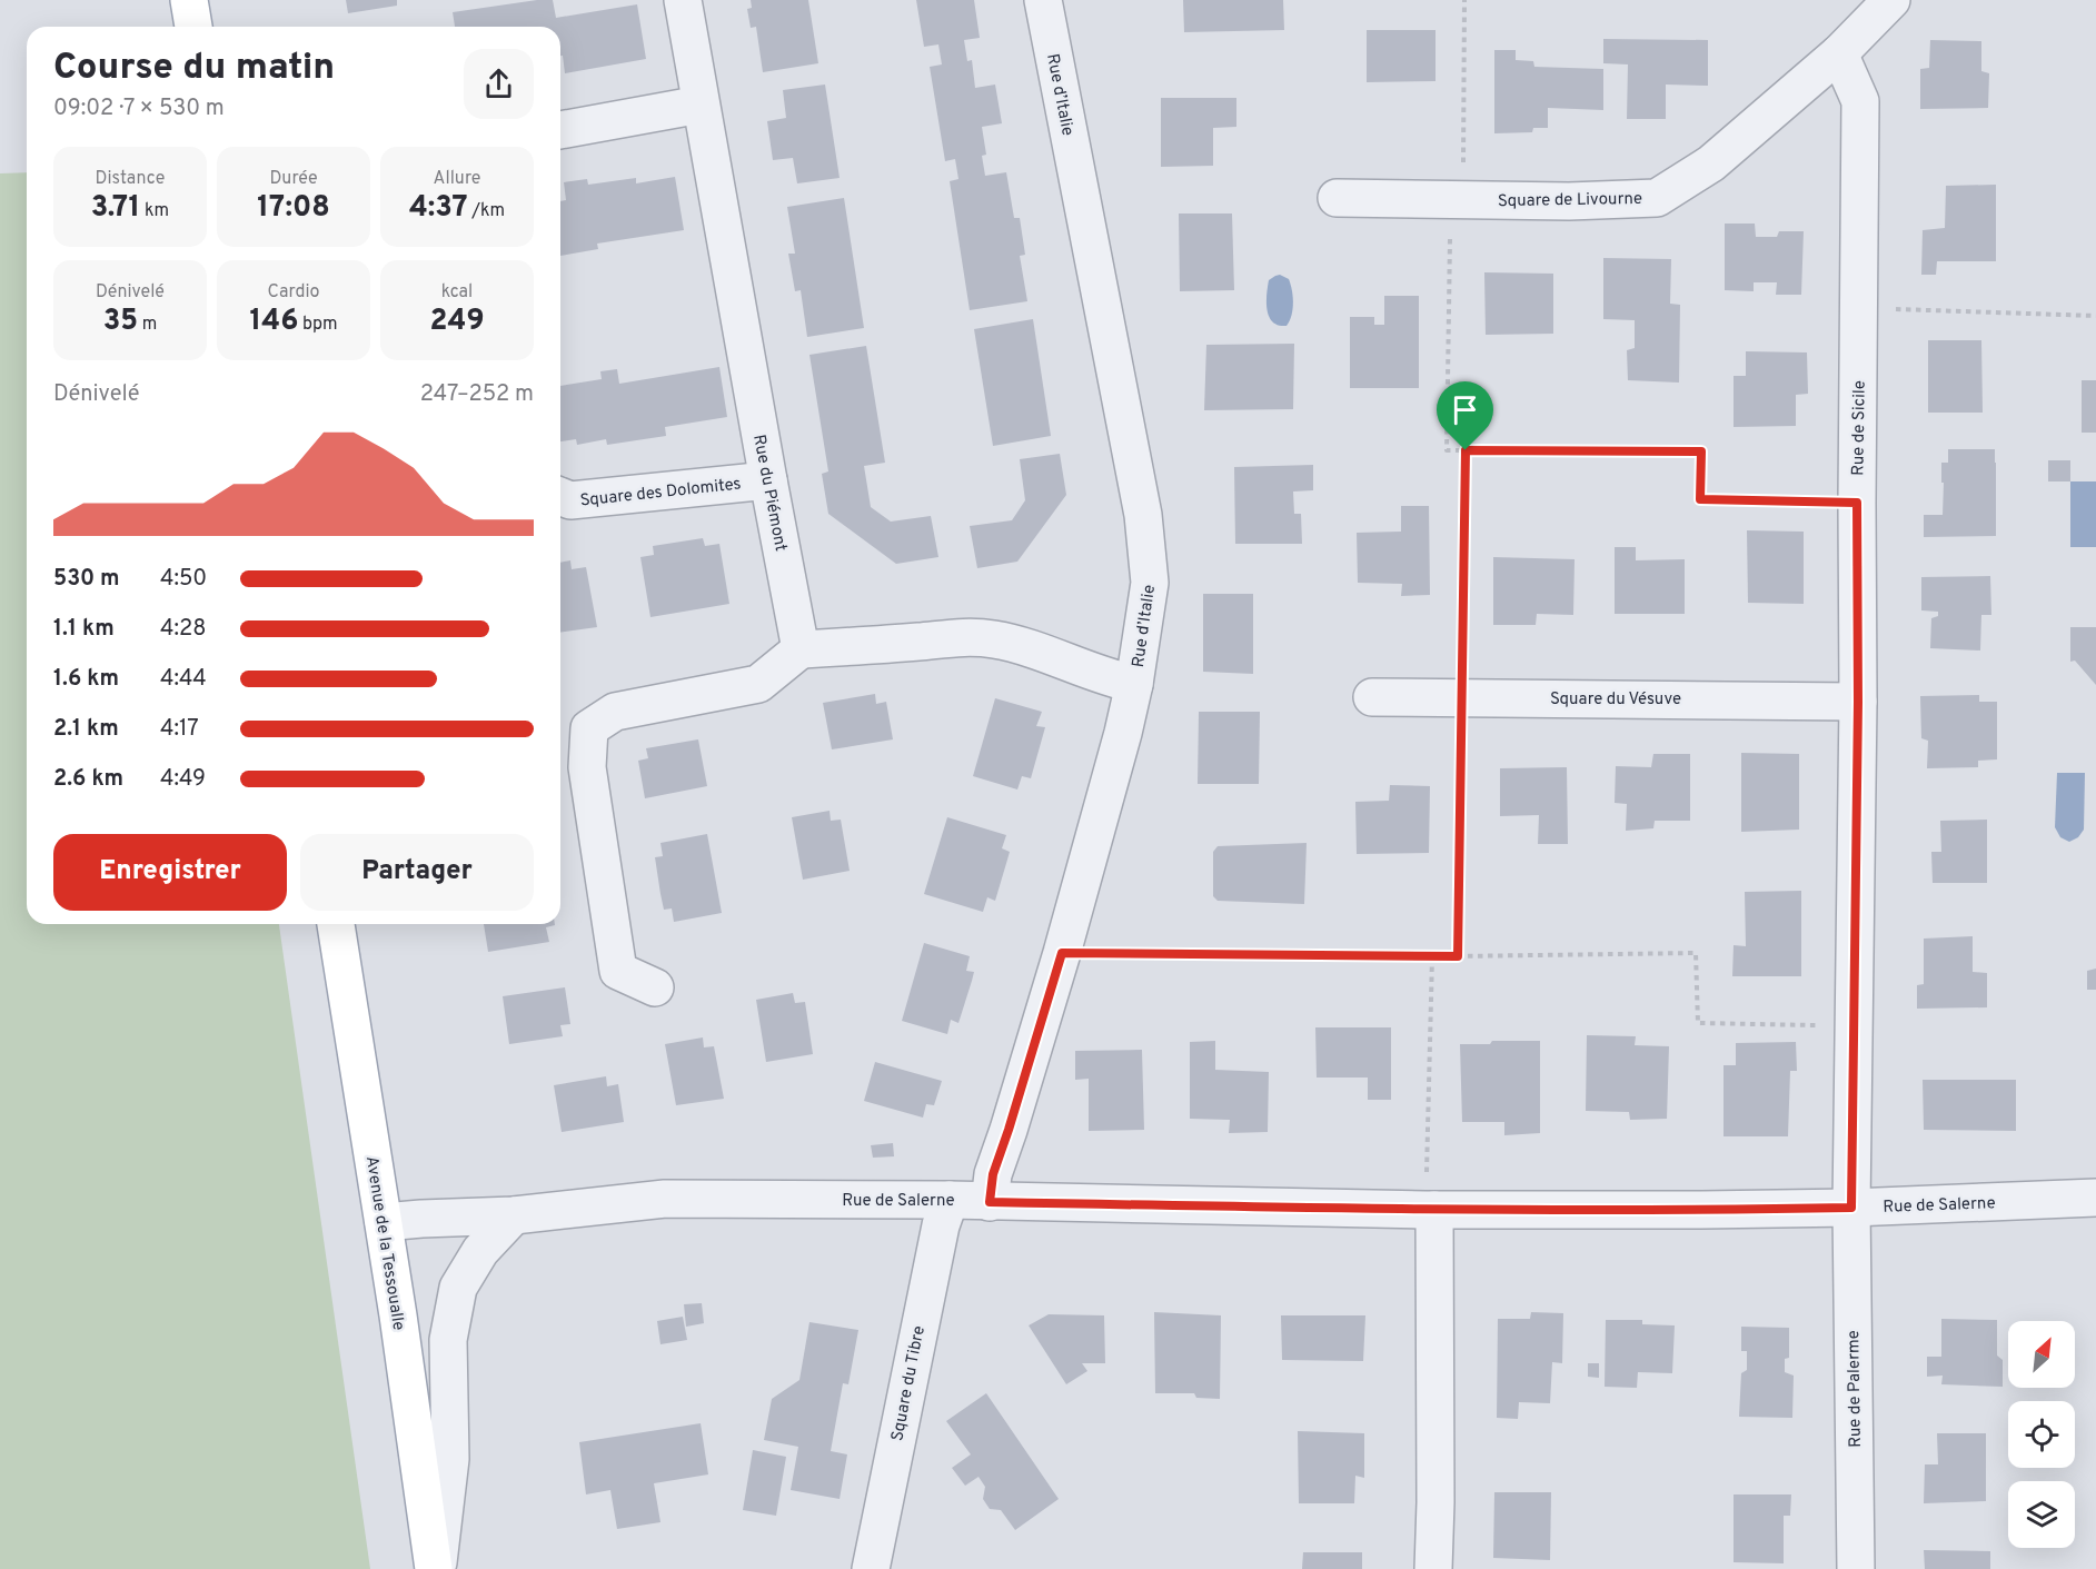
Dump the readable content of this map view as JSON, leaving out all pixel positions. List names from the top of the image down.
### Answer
{
  "streets": {
    "main road": ["Avenue de la Tessoualle"],
    "street": [
      "Rue d’Italie",
      "Square de Livourne",
      "Rue de Sicile",
      "Square des Dolomites",
      "Rue du Piémont",
      "Square du Vésuve",
      "Rue de Salerne",
      "Square du Tibre",
      "Rue de Palerme"
    ]
  },
  "crossings": [
    ["Rue d’Italie", "Rue de Salerne"],
    ["Square de Livourne", "Rue de Sicile"],
    ["Rue de Sicile", "Square du Vésuve"],
    ["Rue de Sicile", "Rue de Salerne"],
    ["Rue de Sicile", "Rue de Palerme"],
    ["Square des Dolomites", "Rue du Piémont"],
    ["Rue de Salerne", "Avenue de la Tessoualle"],
    ["Rue de Salerne", "Square du Tibre"],
    ["Rue de Salerne", "Rue de Palerme"]
  ],
  "north": "top right",
  "page": {
    "heading": ["Course du matin", "09:02 · 7 × 530 m"],
    "stats": [
      ["Distance", "3.71 km"],
      ["Durée", "17:08"],
      ["Allure", "4:37 /km"],
      ["Dénivelé", "35 m"],
      ["Cardio", "146 bpm"],
      ["kcal", "249"]
    ],
    "chart": ["Dénivelé", "247–252 m"],
    "list": [
      {
        "name": "530 m",
        "note": "4:50"
      },
      {
        "name": "1.1 km",
        "note": "4:28"
      },
      {
        "name": "1.6 km",
        "note": "4:44"
      },
      {
        "name": "2.1 km",
        "note": "4:17"
      },
      {
        "name": "2.6 km",
        "note": "4:49"
      }
    ],
    "buttons": ["Enregistrer", "Partager"]
  }
}
